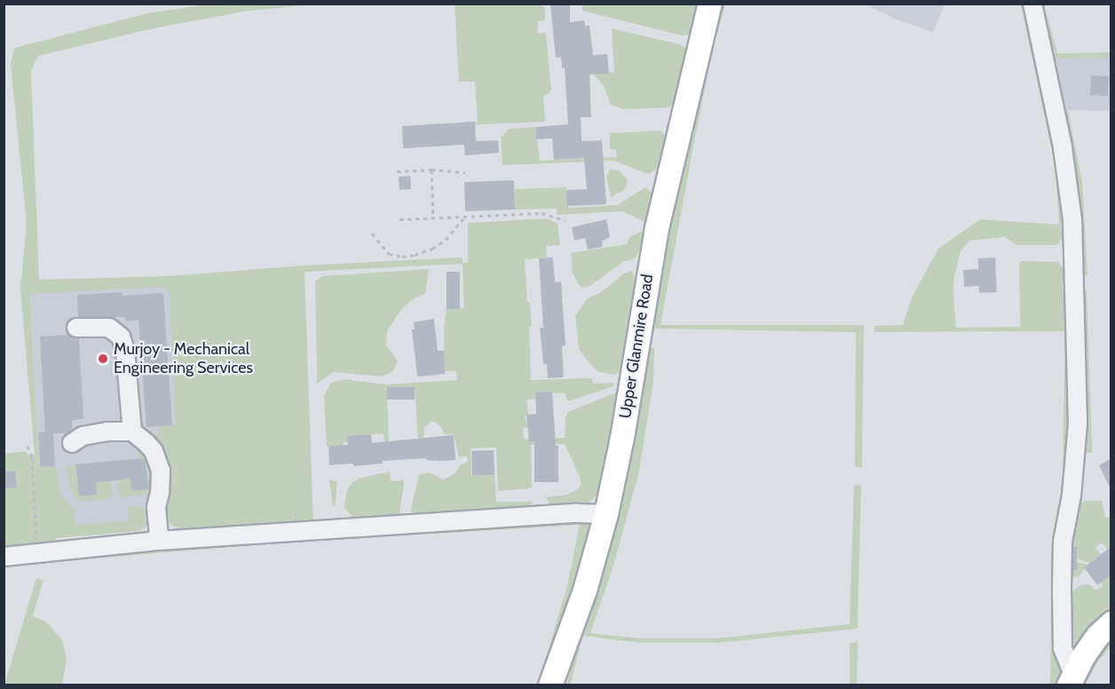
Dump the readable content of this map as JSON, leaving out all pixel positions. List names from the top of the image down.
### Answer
{
  "streets": {
    "main road": ["Upper Glanmire Road"]
  },
  "places": ["Murjoy - Mechanical Engineering Services"]
}
